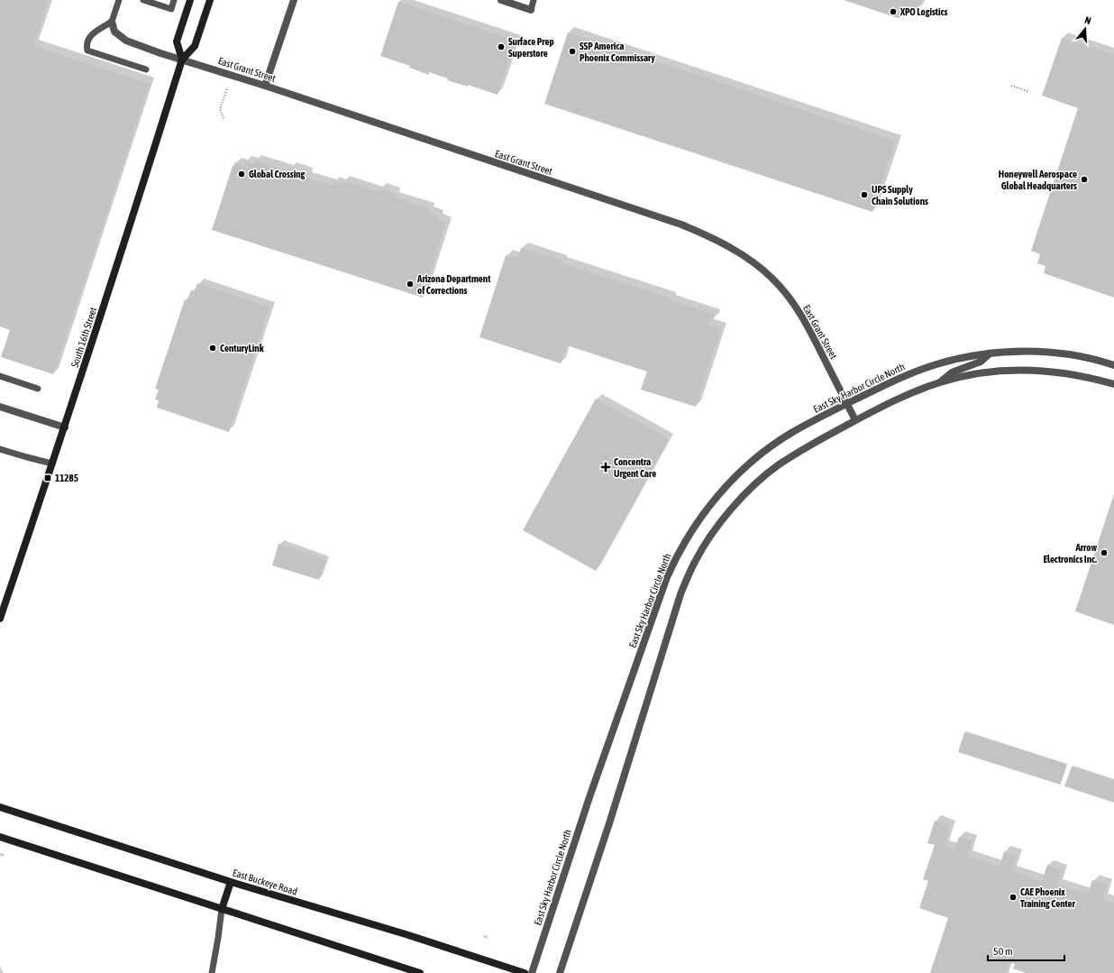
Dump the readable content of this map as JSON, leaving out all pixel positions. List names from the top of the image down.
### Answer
{
  "streets": {
    "main road": ["South 16th Street", "East Buckeye Road"],
    "street": ["East Grant Street", "East Sky Harbor Circle North"]
  },
  "crossings": [
    ["East Grant Street", "South 16th Street"],
    ["East Grant Street", "East Sky Harbor Circle North"]
  ],
  "places": {
    "other": [
      "XPO Logistics",
      "Surface Prep Superstore",
      "SSP America Phoenix Commissary",
      "Global Crossing",
      "Honeywell Aerospace Global Headquarters",
      "UPS Supply Chain Solutions",
      "Arizona Department of Corrections",
      "CenturyLink",
      "Arrow Electronics Inc.",
      "CAE Phoenix Training Center"
    ],
    "health": ["Concentra Urgent Care"],
    "transit": ["11285"]
  },
  "scale_bar": "50 m",
  "north": "top"
}
